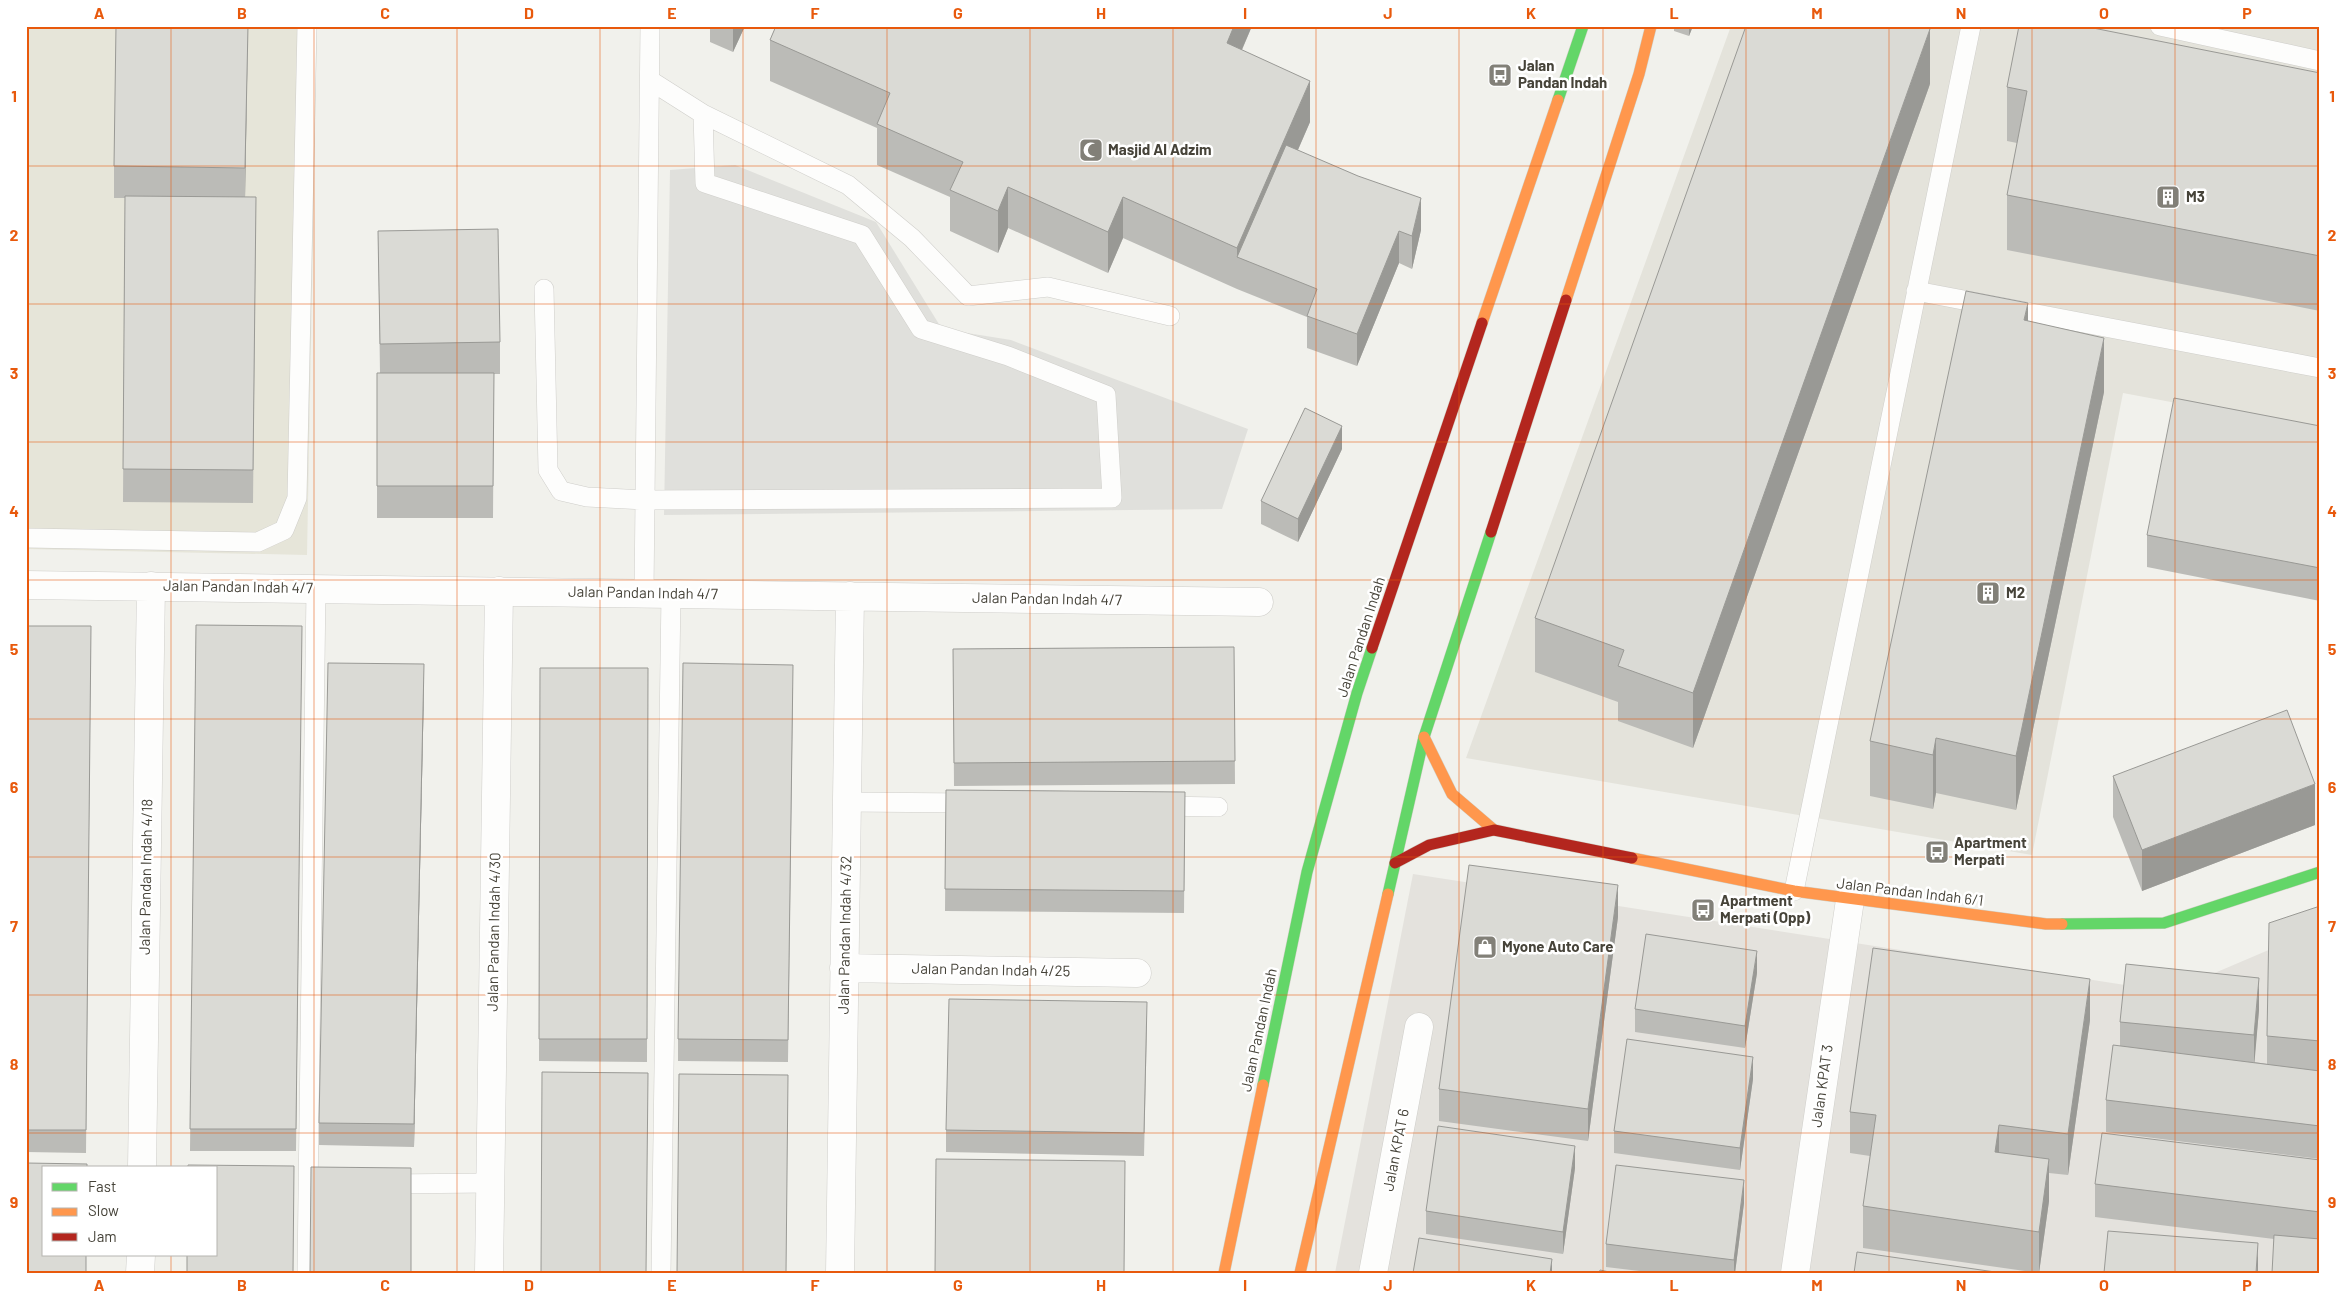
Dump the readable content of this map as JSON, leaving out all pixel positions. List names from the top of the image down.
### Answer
{
  "streets": {
    "main road": ["Jalan Pandan Indah", "Jalan Pandan Indah 6/1"],
    "street": [
      "Jalan Pandan Indah 4/7",
      "Jalan Pandan Indah 4/18",
      "Jalan Pandan Indah 4/30",
      "Jalan Pandan Indah 4/32",
      "Jalan Pandan Indah 4/25",
      "Jalan KPAT 3",
      "Jalan KPAT 6"
    ]
  },
  "crossings": [
    ["Jalan Pandan Indah 4/7", "Jalan Pandan Indah 4/18"],
    ["Jalan Pandan Indah 4/7", "Jalan Pandan Indah 4/30"],
    ["Jalan Pandan Indah 4/7", "Jalan Pandan Indah 4/32"],
    ["Jalan Pandan Indah 6/1", "Jalan KPAT 3"],
    ["Jalan Pandan Indah 4/32", "Jalan Pandan Indah 4/25"]
  ],
  "places": {
    "bus stop": ["Jalan Pandan Indah", "Apartment Merpati", "Apartment Merpati (Opp)"],
    "mosque": ["Masjid Al Adzim"],
    "building": ["M3", "M2"],
    "shop": ["Myone Auto Care"]
  },
  "legend": ["Fast", "Slow", "Jam"],
  "grid": {
    "columns": [
      "A",
      "B",
      "C",
      "D",
      "E",
      "F",
      "G",
      "H",
      "I",
      "J",
      "K",
      "L",
      "M",
      "N",
      "O",
      "P"
    ],
    "rows": [
      "1",
      "2",
      "3",
      "4",
      "5",
      "6",
      "7",
      "8",
      "9"
    ]
  }
}
